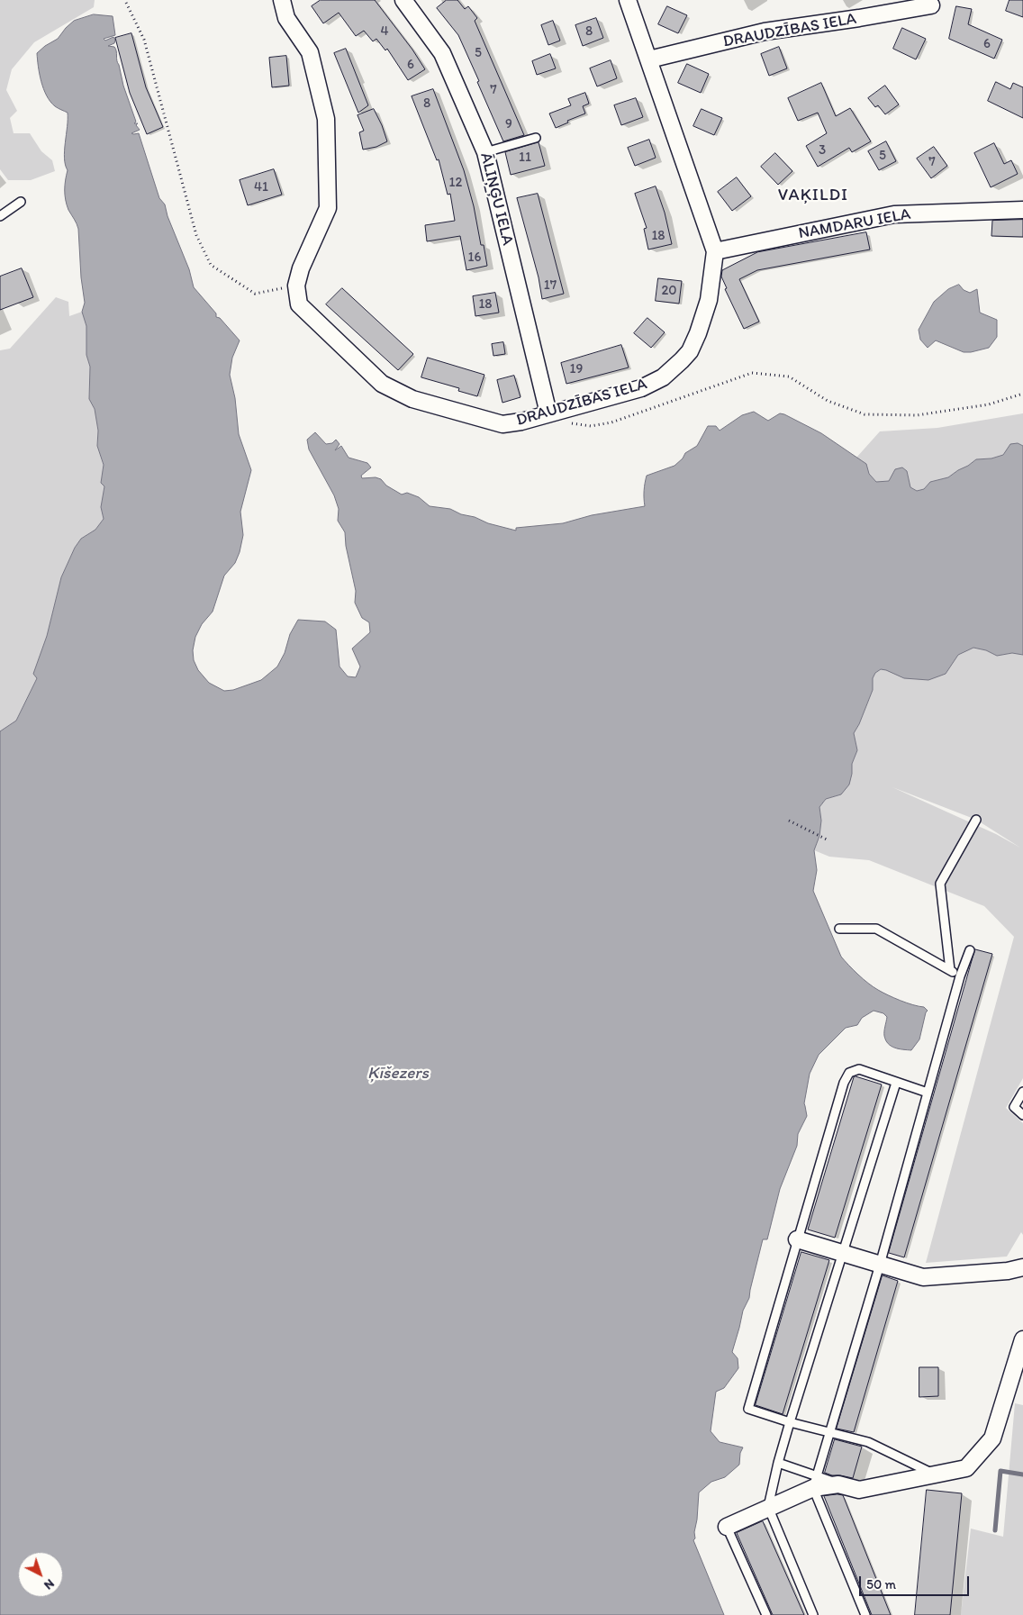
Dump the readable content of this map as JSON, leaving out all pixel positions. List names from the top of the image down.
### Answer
{
  "streets": {
    "street": ["DRAUDZĪBAS IELA", "ĀLIŅĢU IELA", "NAMDARU IELA"]
  },
  "crossings": [
    ["DRAUDZĪBAS IELA", "ĀLIŅĢU IELA"],
    ["DRAUDZĪBAS IELA", "NAMDARU IELA"]
  ],
  "districts": ["VAĶILDI"],
  "water": ["Ķīšezers"],
  "house_numbers": [
    "4",
    "8",
    "6",
    "5",
    "6",
    "7",
    "8",
    "9",
    "3",
    "5",
    "11",
    "7",
    "12",
    "41",
    "18",
    "16",
    "17",
    "20",
    "18",
    "19"
  ],
  "scale_bar": "50 m",
  "north": "bottom right"
}
